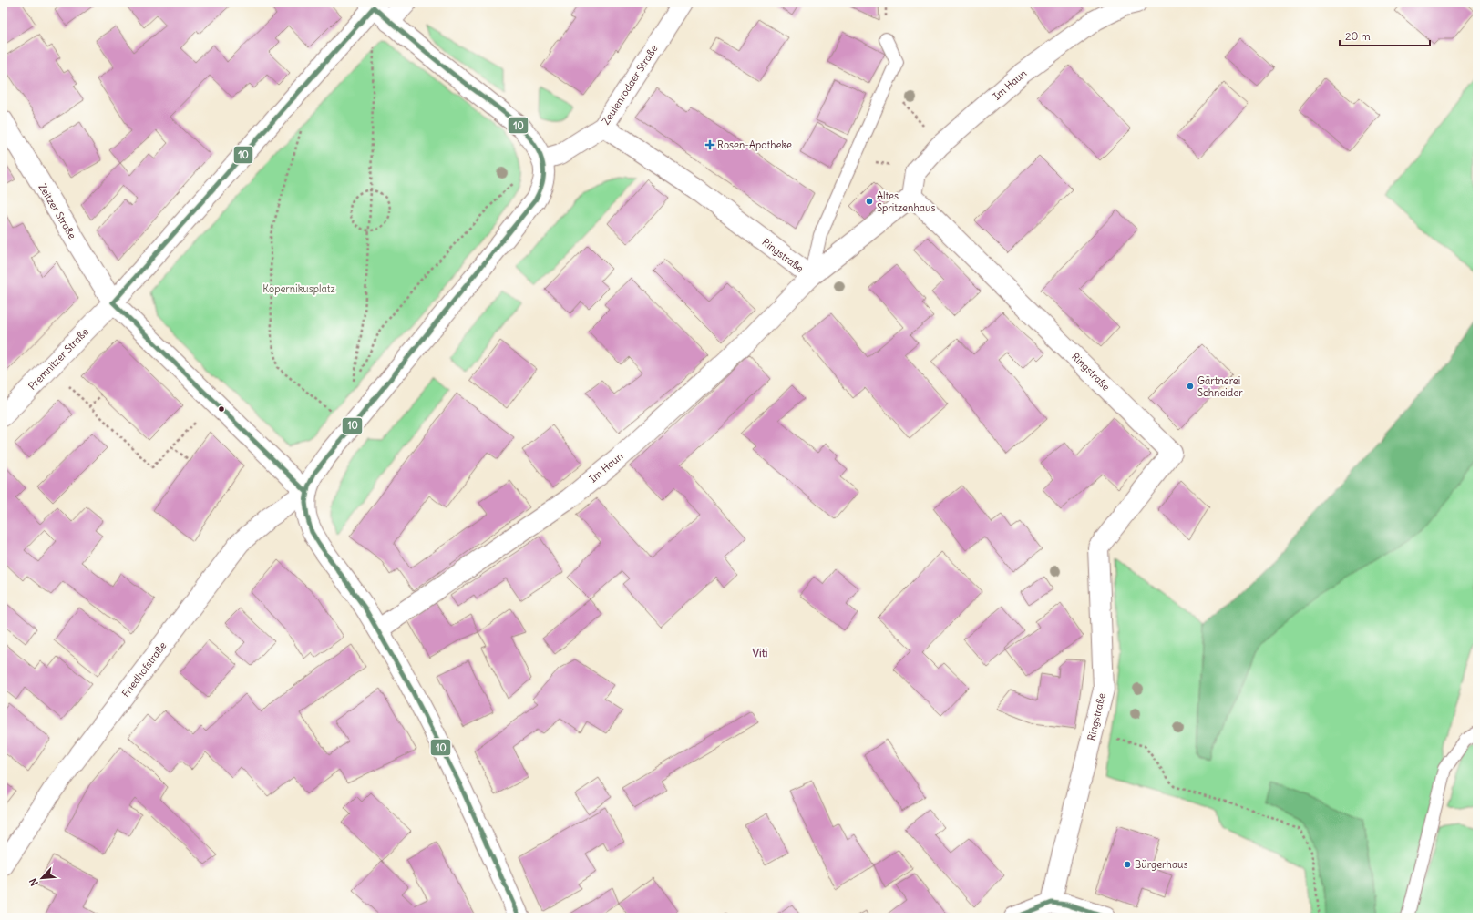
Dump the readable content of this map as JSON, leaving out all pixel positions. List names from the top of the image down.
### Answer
{
  "streets": {
    "street": [
      "Zeulenrodaer Straße",
      "Im Haun",
      "Zeitzer Straße",
      "Ringstraße",
      "Premnitzer Straße",
      "Friedhofstraße"
    ]
  },
  "crossings": [
    ["Zeulenrodaer Straße", "Ringstraße"],
    ["Im Haun", "Ringstraße"],
    ["Zeitzer Straße", "Premnitzer Straße"]
  ],
  "districts": ["Viti"],
  "parks": ["Kopernikusplatz"],
  "places": {
    "health": ["Rosen-Apotheke"],
    "other": ["Altes Spritzenhaus", "Gärtnerei Schneider", "Bürgerhaus"]
  },
  "lines": ["transit line 10"],
  "scale_bar": "20 m",
  "north": "bottom left"
}
